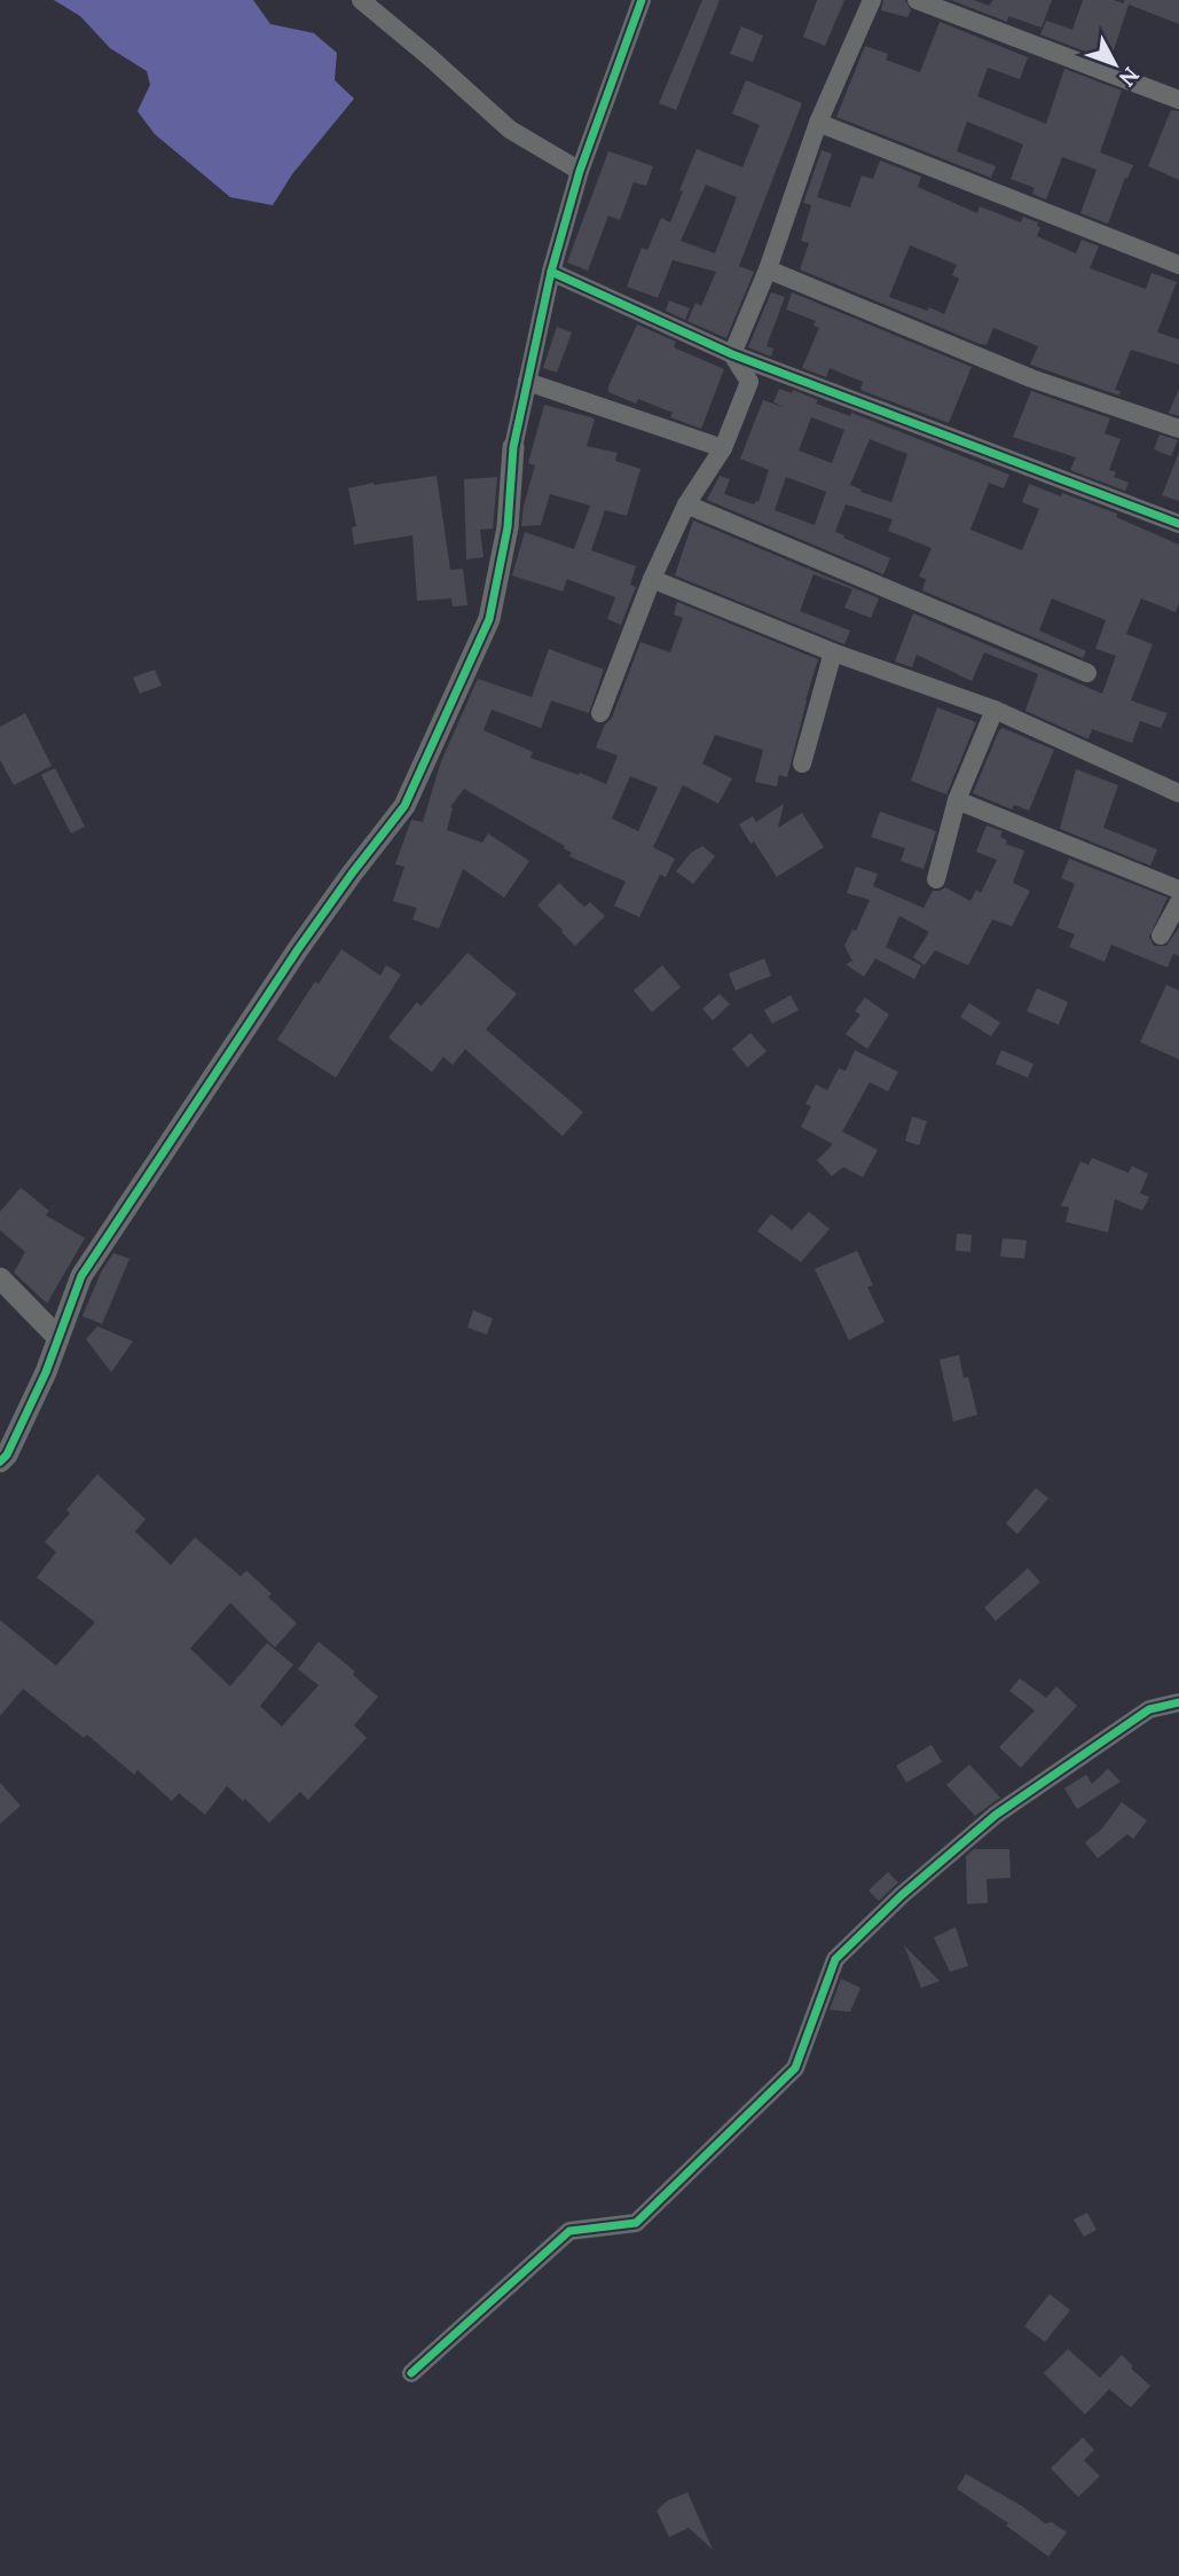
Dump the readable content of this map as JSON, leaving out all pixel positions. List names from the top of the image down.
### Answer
{
  "north": "bottom right"
}
